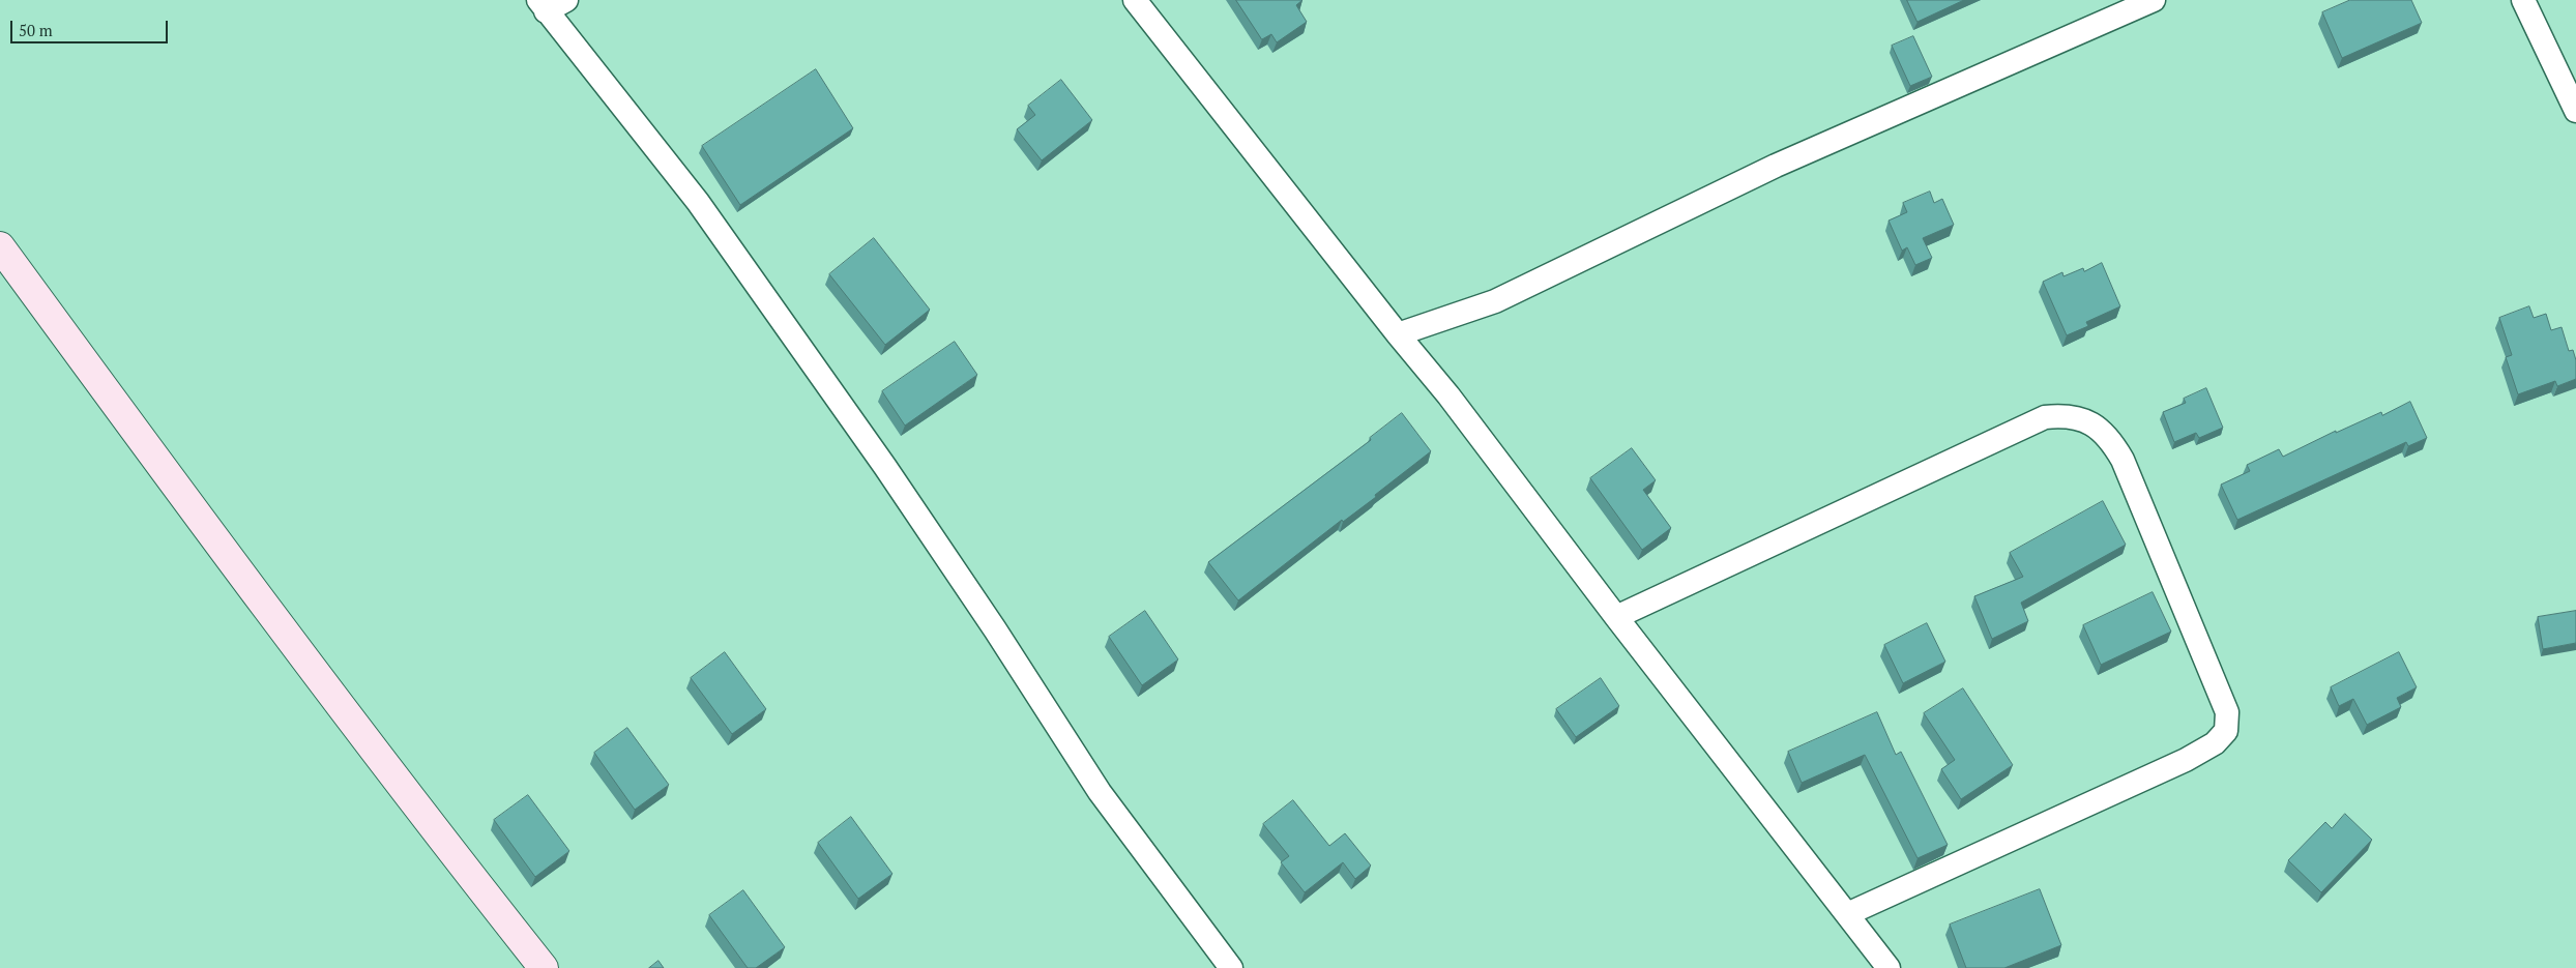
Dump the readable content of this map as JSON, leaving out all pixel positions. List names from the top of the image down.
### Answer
{
  "scale_bar": "50 m"
}
